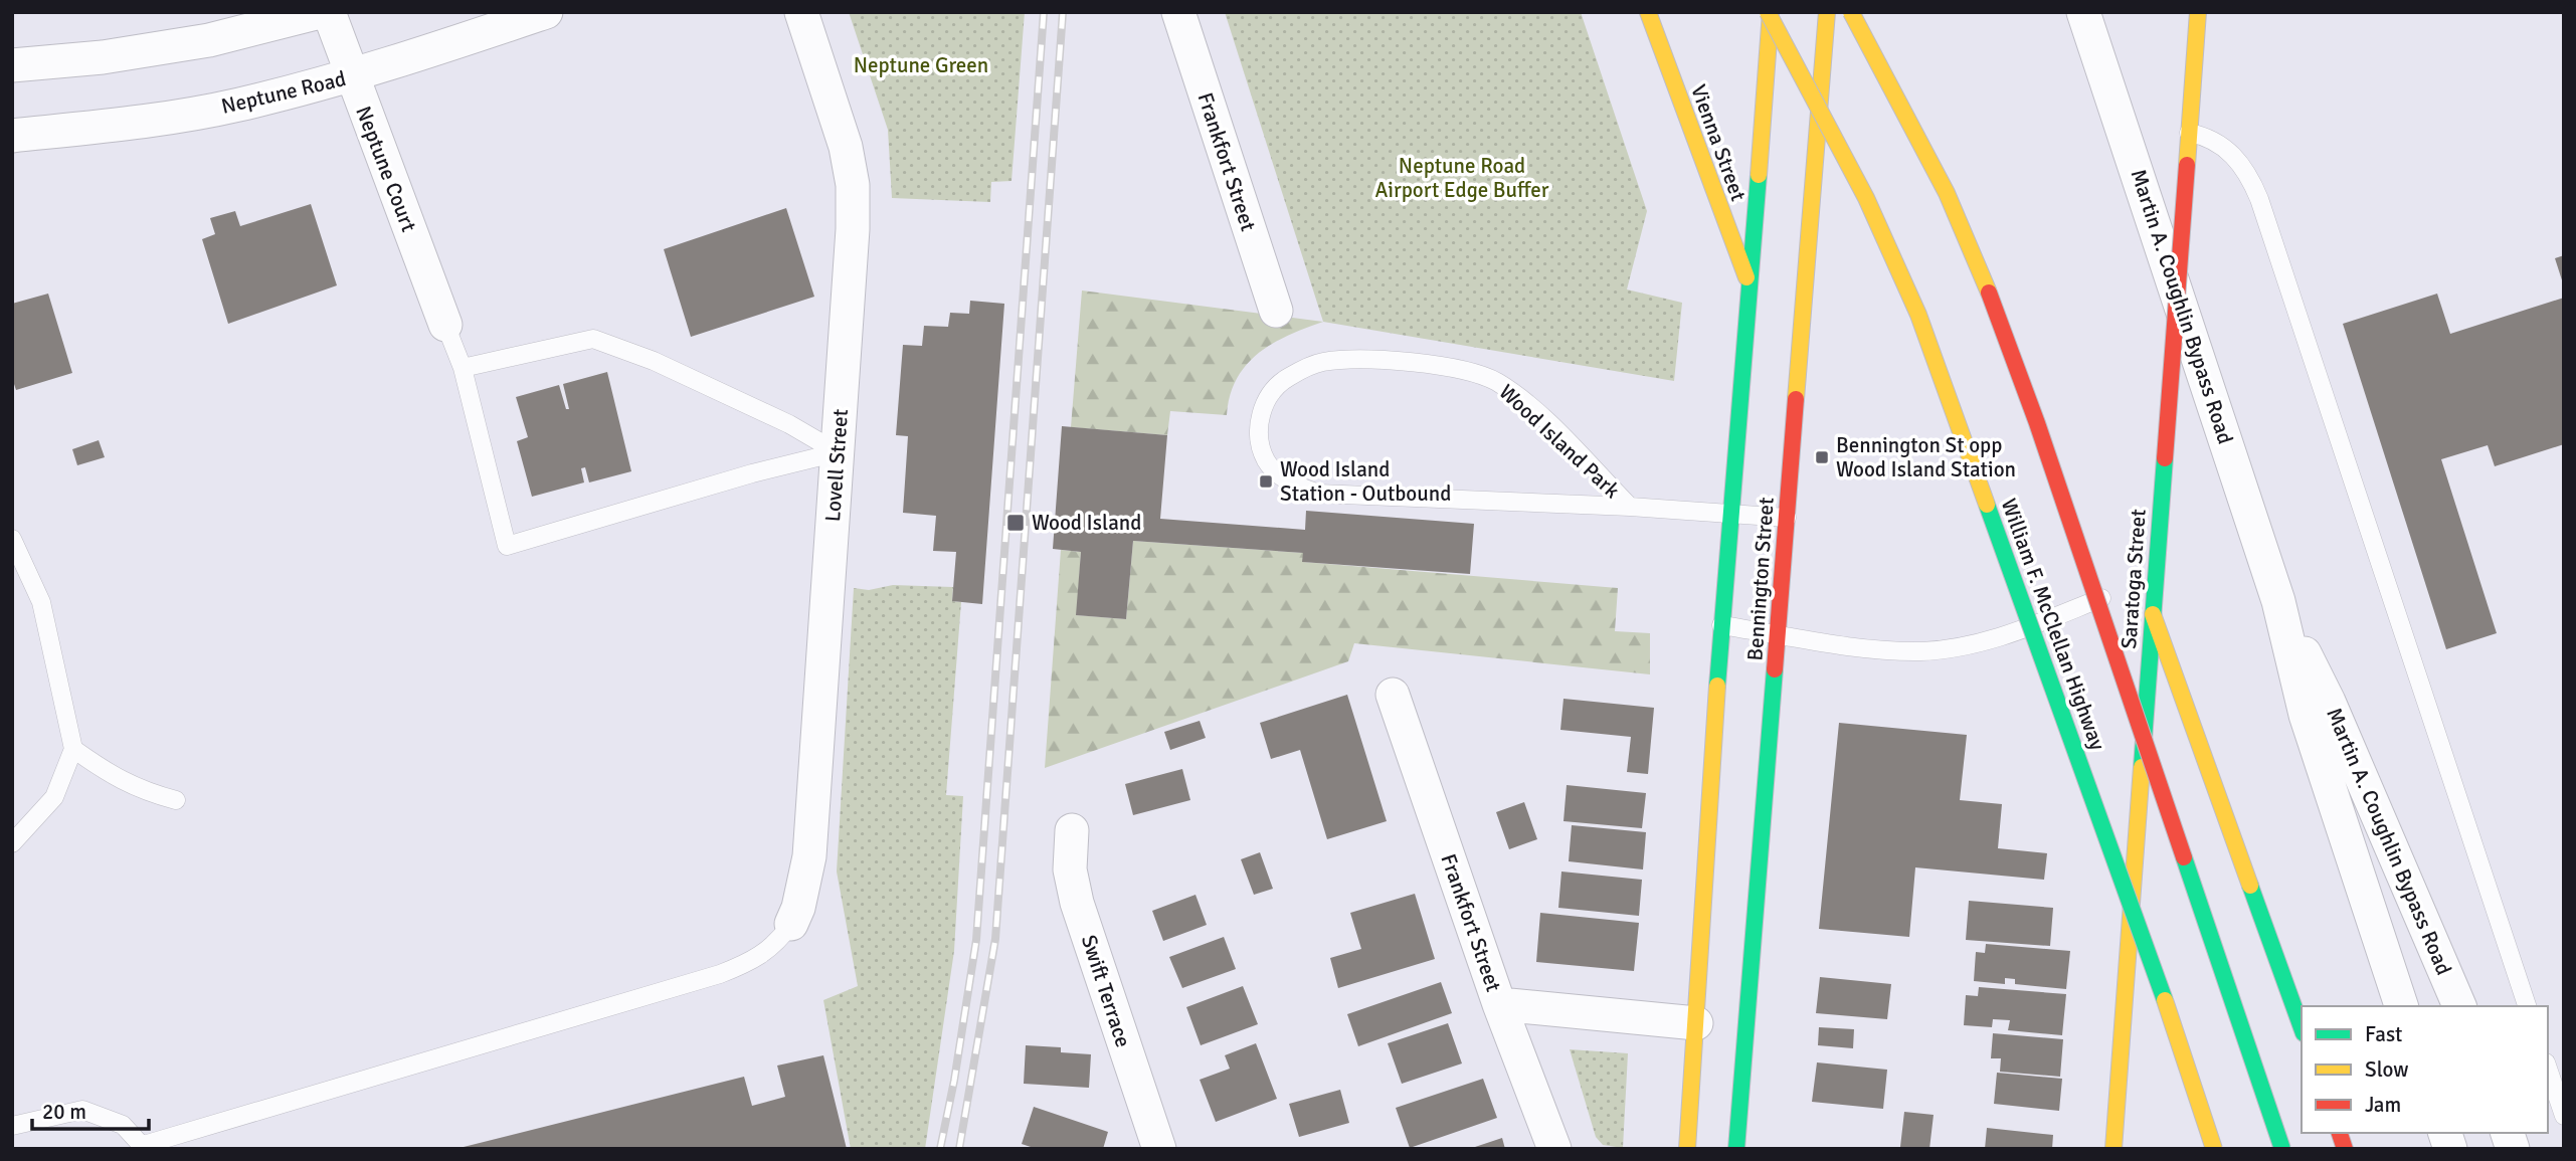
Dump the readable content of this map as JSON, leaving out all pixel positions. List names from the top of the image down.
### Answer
{
  "streets": {
    "main road": [
      "Vienna Street",
      "Bennington Street",
      "Saratoga Street",
      "William F. McClellan Highway"
    ],
    "street": [
      "Neptune Road",
      "Frankfort Street",
      "Neptune Court",
      "Martin A. Coughlin Bypass Road",
      "Lovell Street",
      "Swift Terrace"
    ],
    "lane": ["Wood Island Park"]
  },
  "crossings": [
    ["Neptune Road", "Neptune Court"],
    ["Vienna Street", "Bennington Street"],
    ["Wood Island Park", "Bennington Street"],
    ["Bennington Street", "William F. McClellan Highway"]
  ],
  "parks": ["Neptune Green", "Neptune Road Airport Edge Buffer"],
  "places": {
    "transit": ["Bennington St opp Wood Island Station", "Wood Island Station - Outbound", "Wood Island"]
  },
  "legend": ["Fast", "Slow", "Jam"],
  "scale_bar": "20 m"
}
